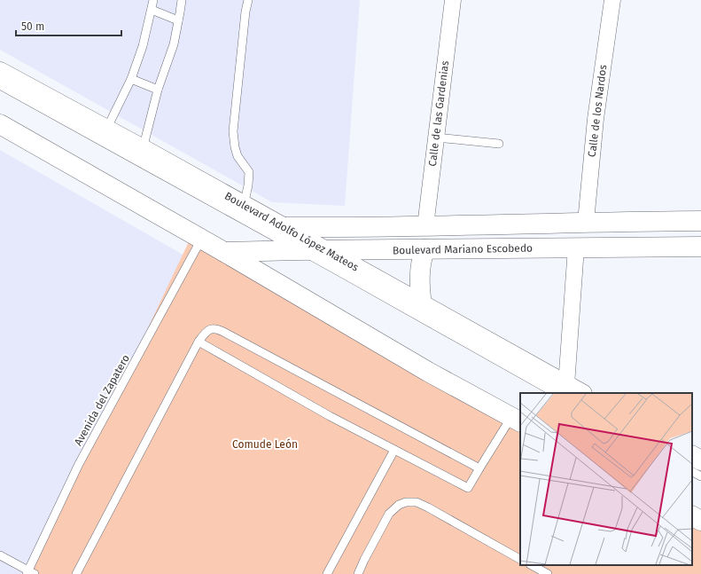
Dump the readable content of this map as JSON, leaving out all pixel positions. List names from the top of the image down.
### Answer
{
  "streets": {
    "main road": ["Boulevard Adolfo López Mateos", "Boulevard Mariano Escobedo"],
    "street": ["Calle de los Nardos", "Calle de las Gardenias"],
    "lane": ["Avenida del Zapatero"]
  },
  "crossings": [
    ["Boulevard Adolfo López Mateos", "Boulevard Mariano Escobedo"]
  ],
  "parks": ["Comude León"],
  "scale_bar": "50 m"
}
